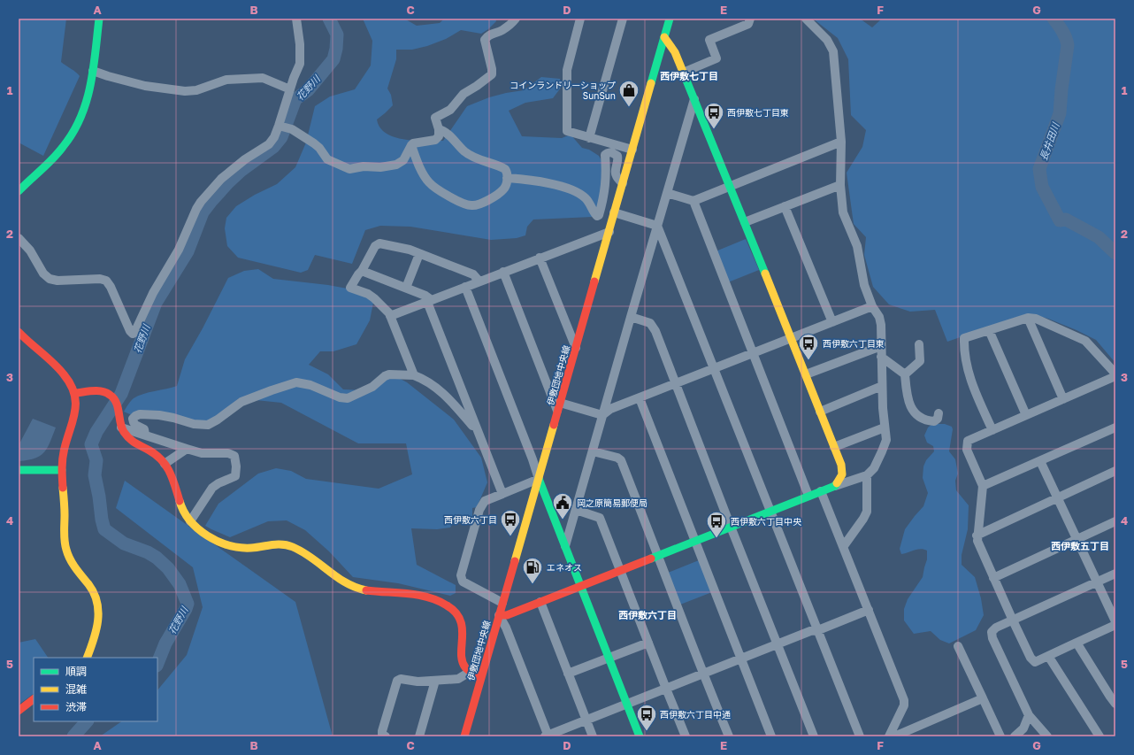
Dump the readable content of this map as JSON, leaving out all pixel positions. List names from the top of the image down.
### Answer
{
  "streets": {
    "street": ["伊敷団地中央線"]
  },
  "districts": ["西伊敷七丁目", "西伊敷五丁目", "西伊敷六丁目"],
  "water": ["花野川", "長井田川"],
  "places": {
    "shop": ["コインランドリーショップ SunSun"],
    "bus stop": [
      "西伊敷七丁目東",
      "西伊敷六丁目東",
      "西伊敷六丁目",
      "西伊敷六丁目中央",
      "西伊敷六丁目中通"
    ],
    "public building": ["岡之原簡易郵便局"],
    "fuel station": ["エネオス"]
  },
  "legend": ["順調", "混雑", "渋滞"],
  "grid": {
    "columns": [
      "A",
      "B",
      "C",
      "D",
      "E",
      "F",
      "G"
    ],
    "rows": [
      "1",
      "2",
      "3",
      "4",
      "5"
    ]
  }
}
